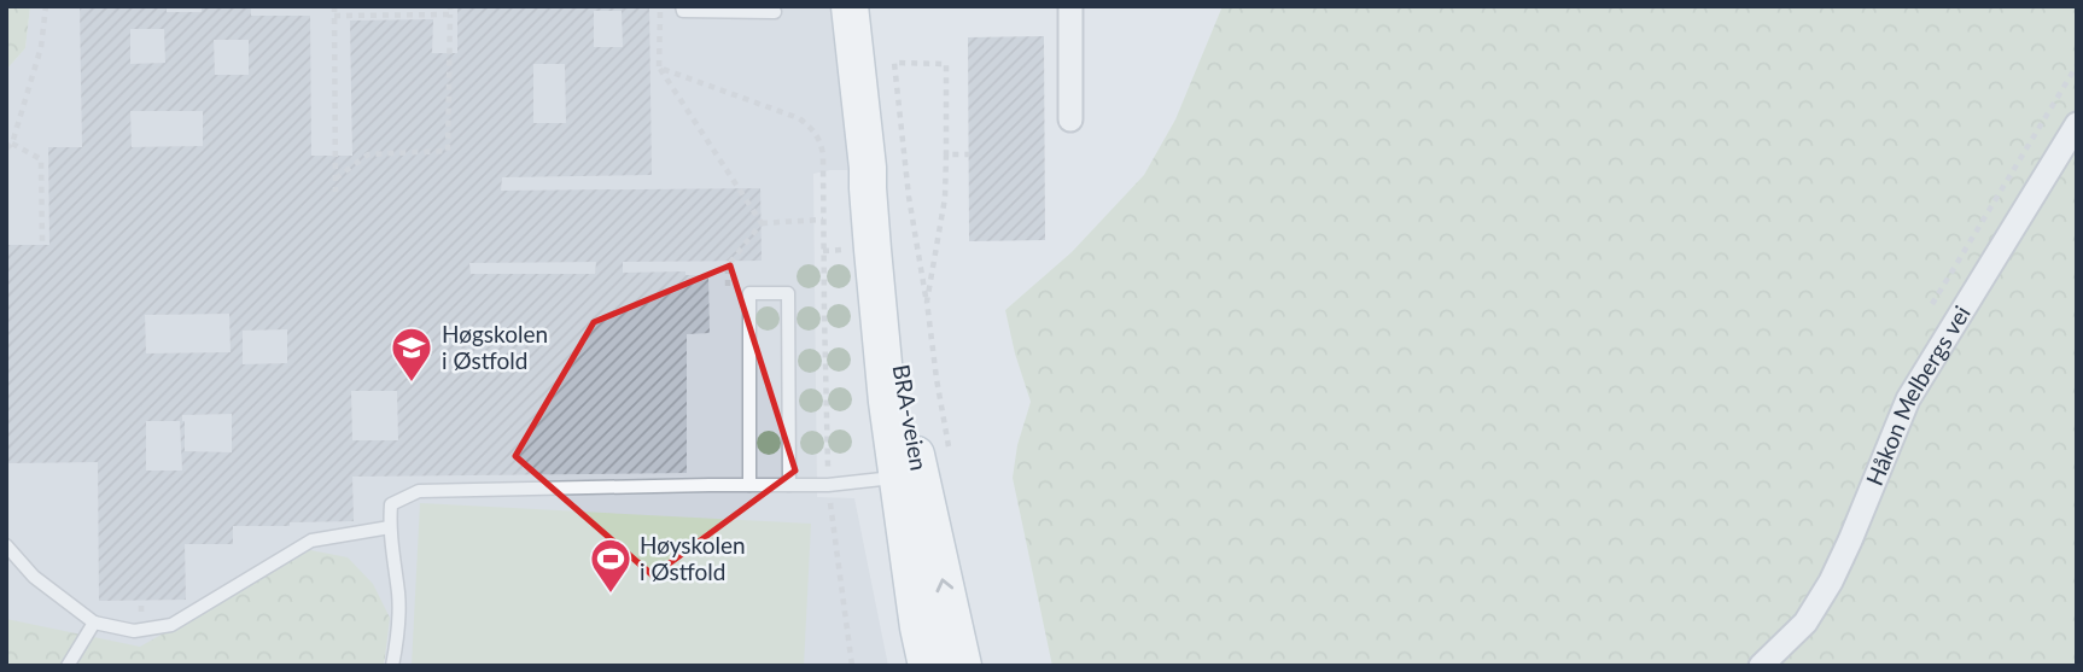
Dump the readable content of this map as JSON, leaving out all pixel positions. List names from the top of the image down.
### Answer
{
  "streets": {
    "main road": ["BRA-veien"],
    "street": ["Håkon Melbergs vei"]
  },
  "places": {
    "school or university": ["Høgskolen i Østfold"],
    "sports": ["Høyskolen i Østfold"]
  }
}
